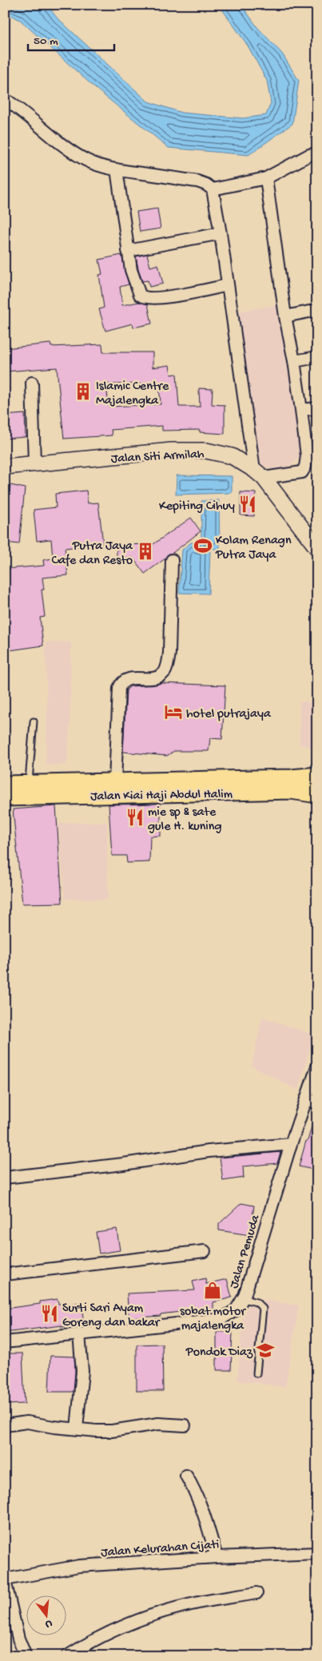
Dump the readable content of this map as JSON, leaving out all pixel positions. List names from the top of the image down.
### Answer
{
  "streets": {
    "main road": ["Jalan Siti Armilah", "Jalan Kiai Haji Abdul Halim"],
    "street": ["Jalan Pemuda", "Jalan Kelurahan Cijati"]
  },
  "places": {
    "building": ["Islamic Centre Majalengka", "Putra Jaya Cafe dan Resto"],
    "restaurant": ["Kepiting Cihuy", "mie sp & sate gule H. kuning", "Surti Sari Ayam Goreng dan bakar"],
    "sports": ["Kolam Renagn Putra Jaya"],
    "hotel": ["hotel putrajaya"],
    "shop": ["sobat motor majalengka"],
    "school or university": ["Pondok Diaz"]
  },
  "scale_bar": "50 m",
  "north": "bottom"
}
